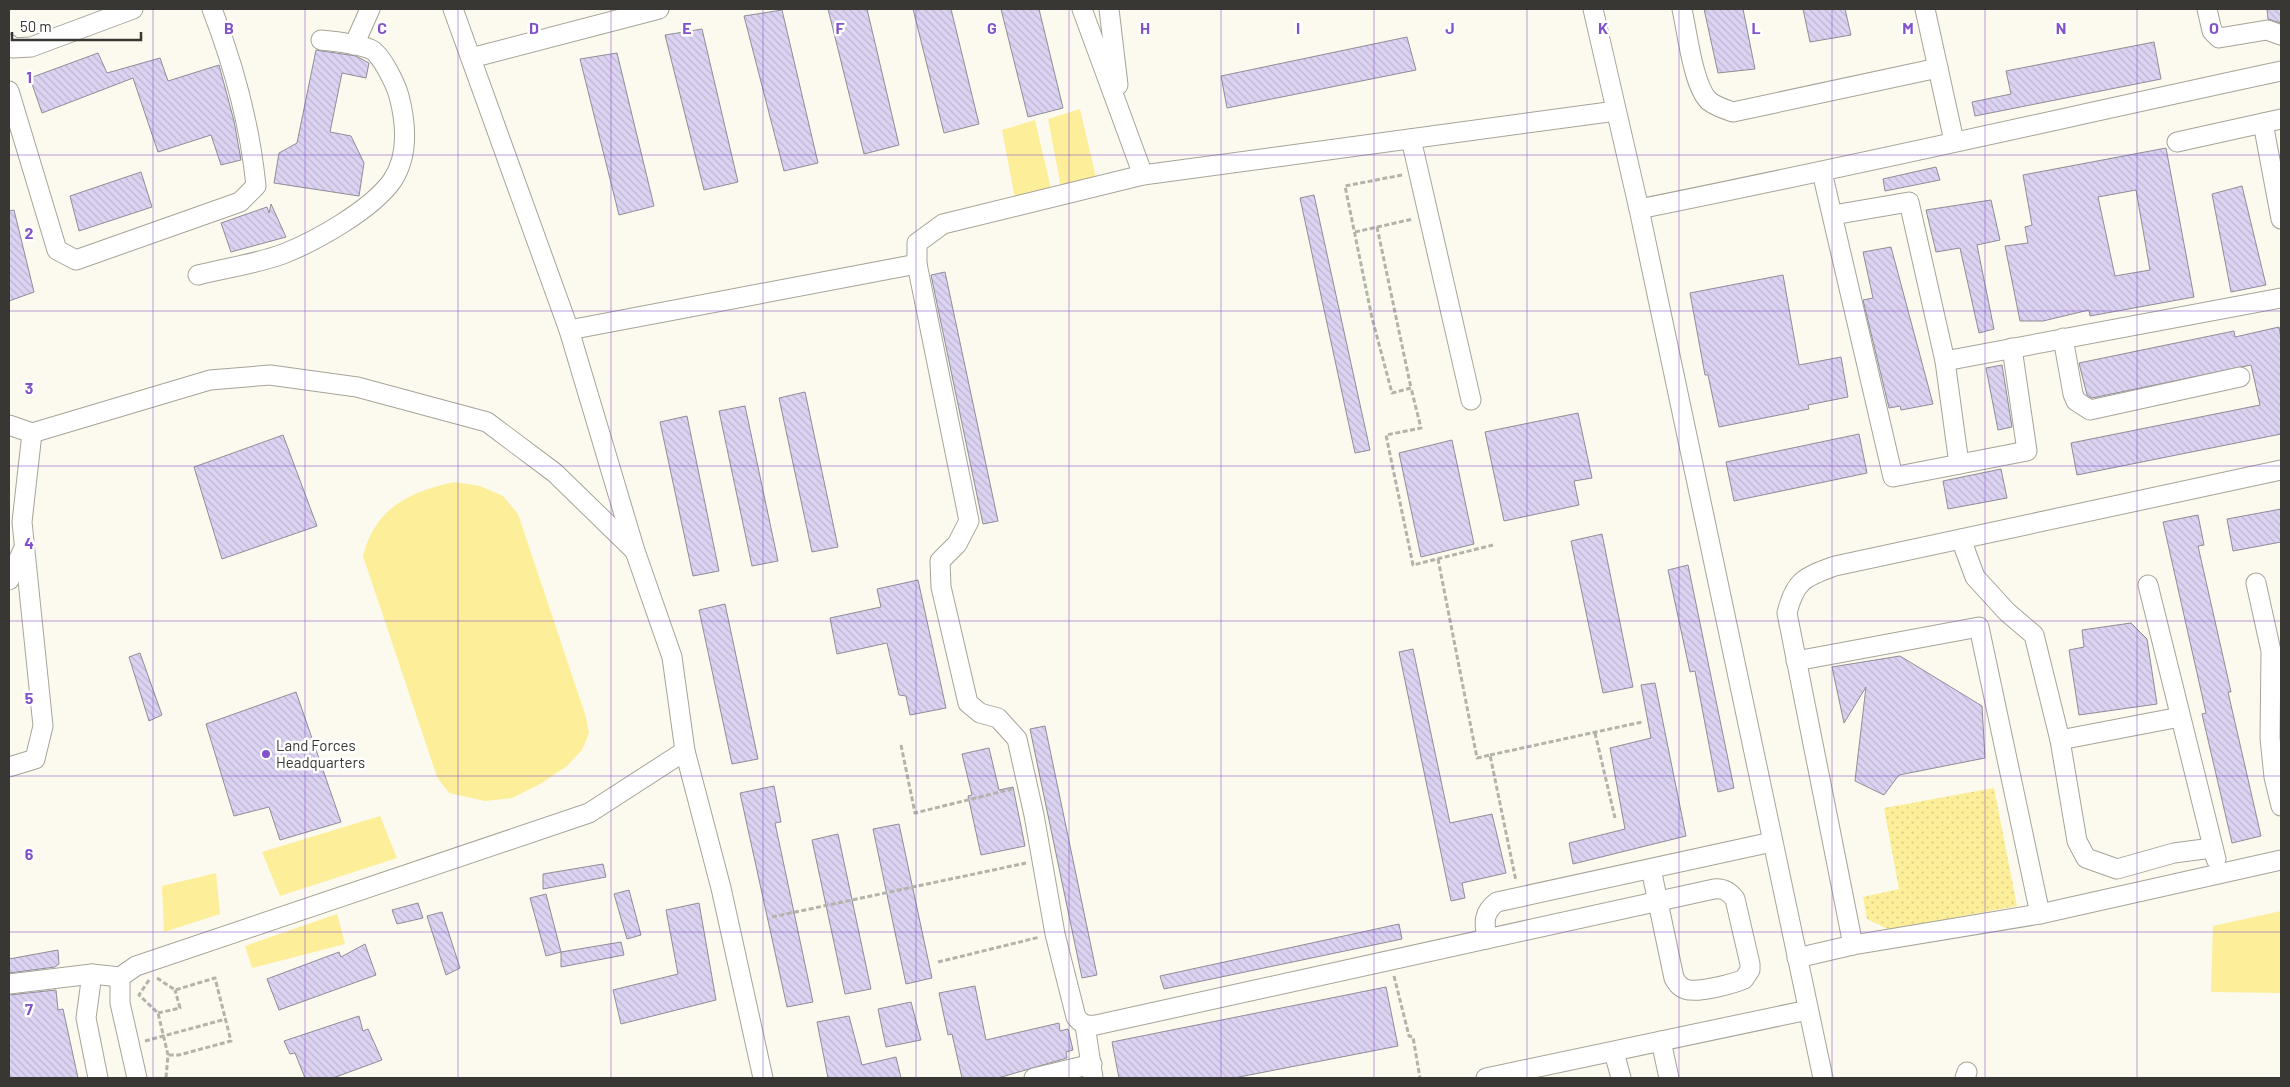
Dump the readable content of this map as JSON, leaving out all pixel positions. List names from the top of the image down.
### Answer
{
  "places": ["Land Forces Headquarters"],
  "scale_bar": "50 m",
  "grid": {
    "columns": [
      "B",
      "C",
      "D",
      "E",
      "F",
      "G",
      "H",
      "I",
      "J",
      "K",
      "L",
      "M",
      "N",
      "O"
    ],
    "rows": [
      "1",
      "2",
      "3",
      "4",
      "5",
      "6",
      "7"
    ]
  }
}
